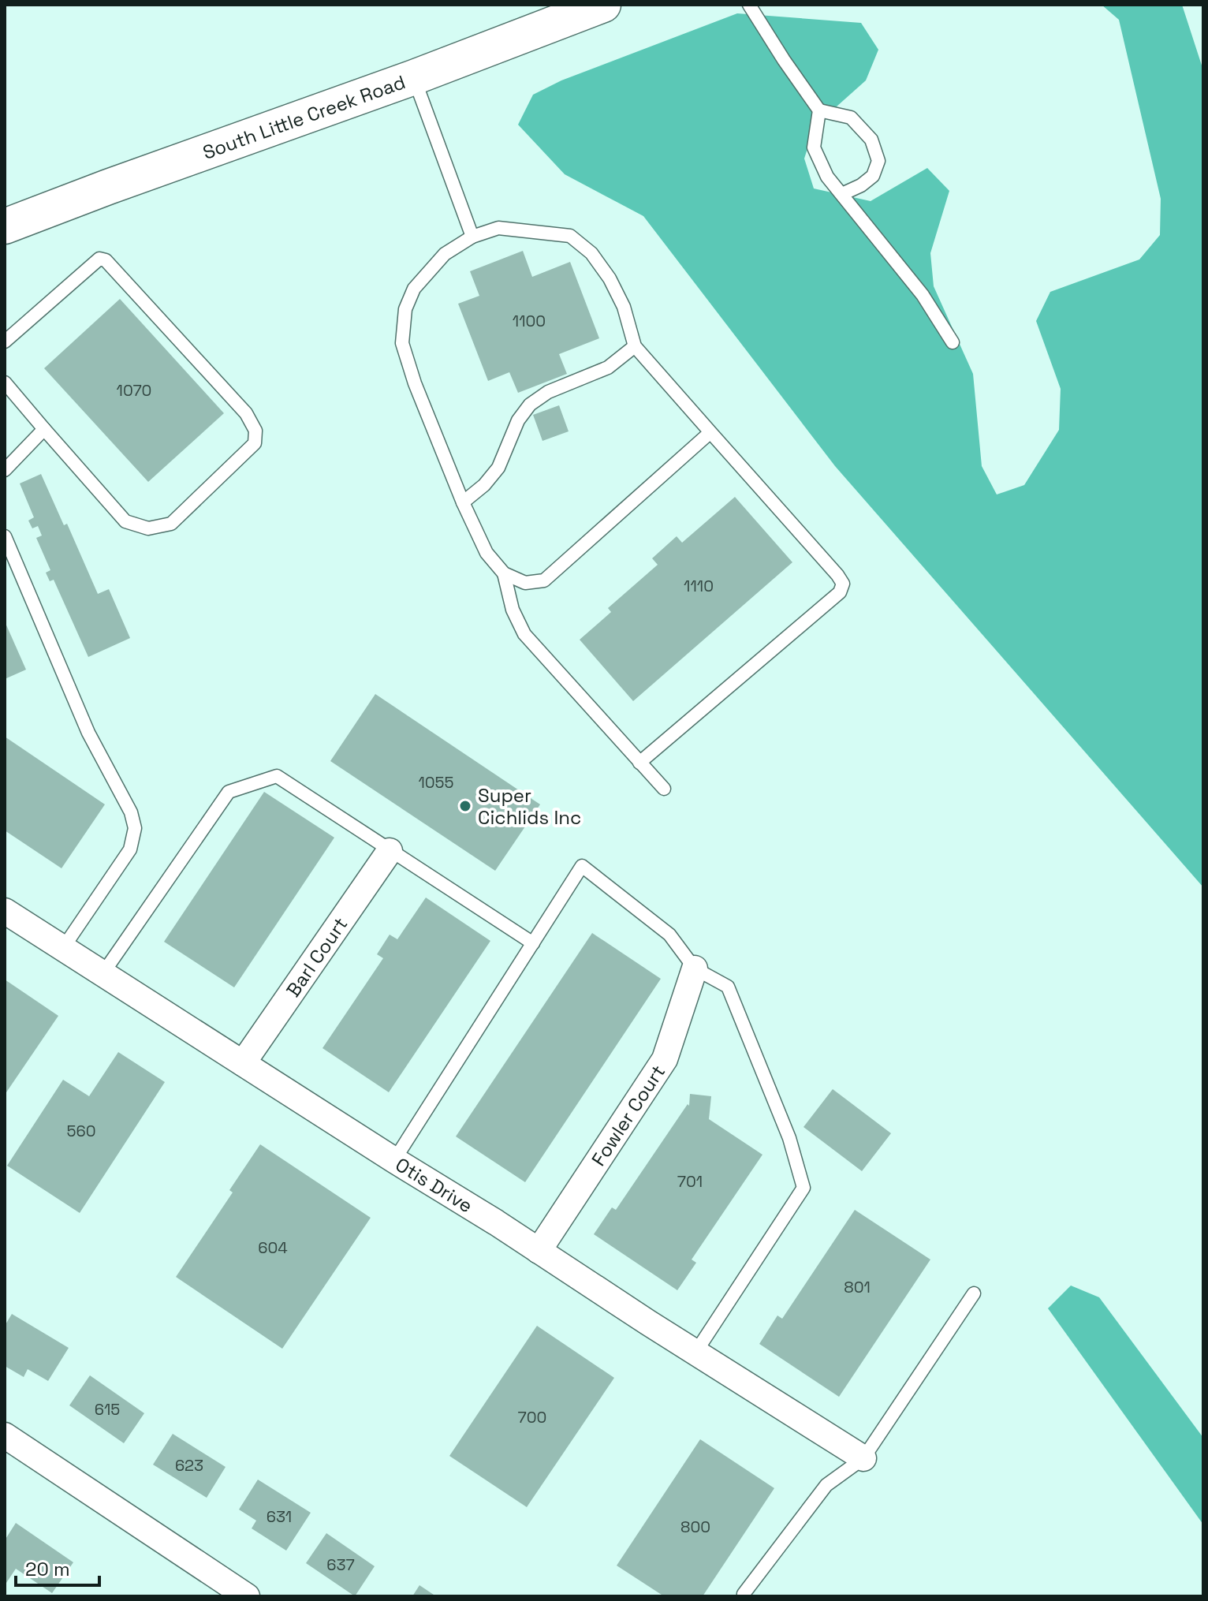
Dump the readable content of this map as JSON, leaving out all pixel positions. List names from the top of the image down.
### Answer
{
  "streets": {
    "street": [
      "South Little Creek Road",
      "Barl Court",
      "Fowler Court",
      "Otis Drive"
    ]
  },
  "crossings": [
    ["Barl Court", "Otis Drive"],
    ["Fowler Court", "Otis Drive"]
  ],
  "places": ["Super Cichlids Inc"],
  "house_numbers": [
    "1100",
    "1070",
    "1110",
    "1055",
    "560",
    "701",
    "604",
    "801",
    "615",
    "700",
    "623",
    "631",
    "800",
    "637"
  ],
  "scale_bar": "20 m"
}
